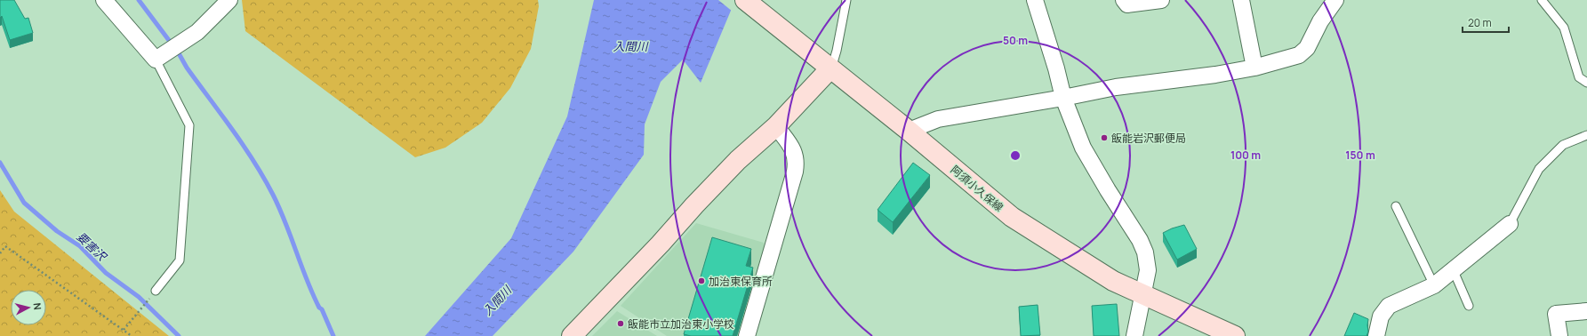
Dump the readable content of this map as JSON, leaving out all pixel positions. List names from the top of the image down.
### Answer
{
  "streets": {
    "street": ["阿須小久保線"]
  },
  "water": ["入間川", "要害沢"],
  "places": ["飯能岩沢郵便局", "加治東保育所", "飯能市立加治東小学校"],
  "scale_bar": "20 m",
  "north": "right",
  "rings": ["50 m", "100 m", "150 m"]
}
